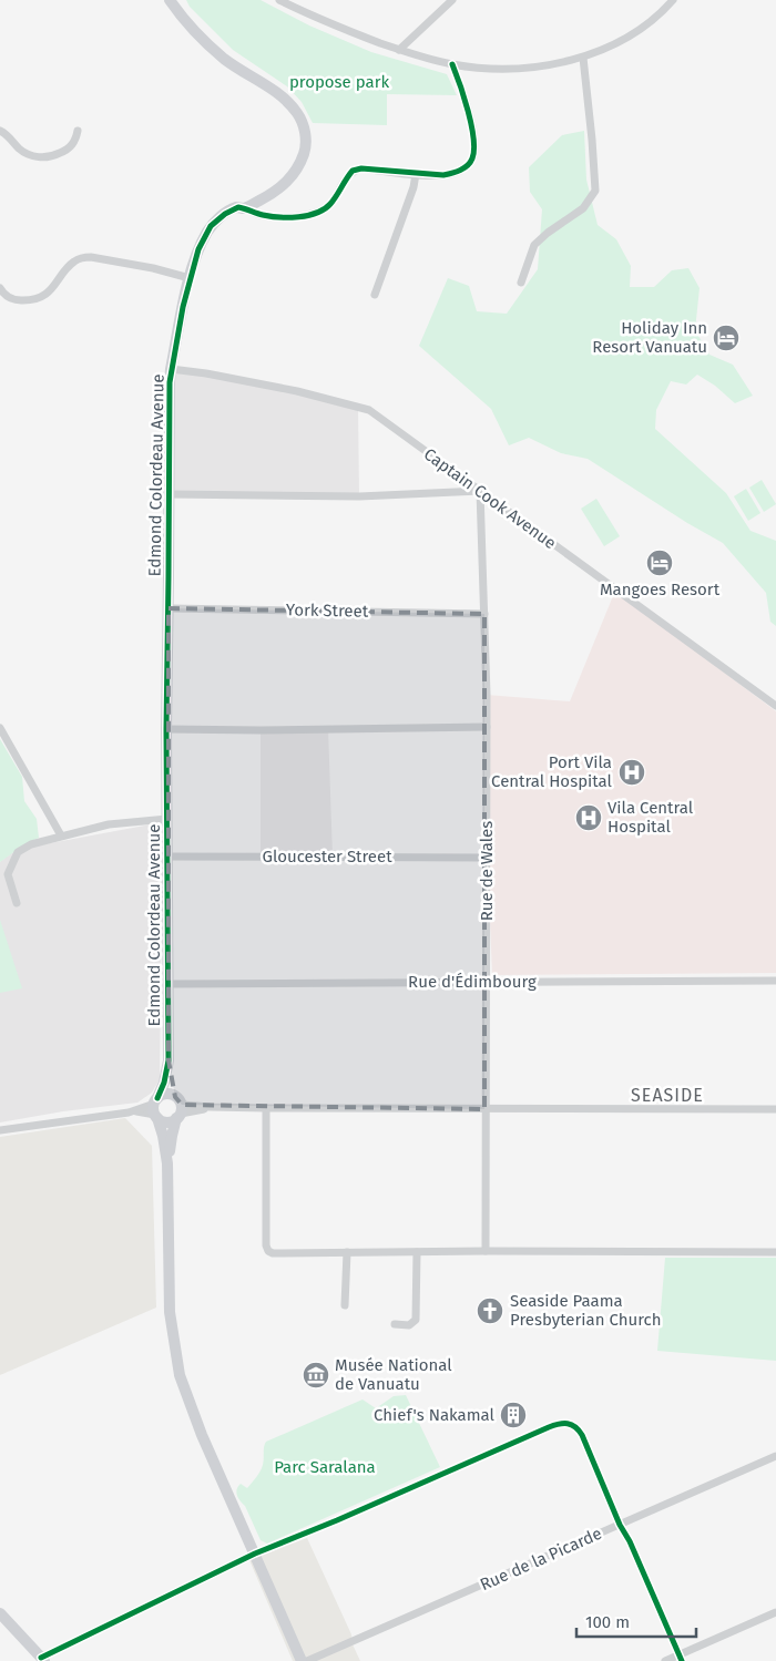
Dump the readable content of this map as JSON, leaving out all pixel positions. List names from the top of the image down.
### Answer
{
  "streets": {
    "street": [
      "Edmond Colordeau Avenue",
      "Captain Cook Avenue",
      "York Street",
      "Gloucester Street",
      "Rue de Wales",
      "Rue d'Édimbourg",
      "Rue de la Picarde"
    ]
  },
  "crossings": [
    ["Edmond Colordeau Avenue", "Captain Cook Avenue"],
    ["Edmond Colordeau Avenue", "York Street"],
    ["Edmond Colordeau Avenue", "Gloucester Street"],
    ["Edmond Colordeau Avenue", "Rue d'Édimbourg"],
    ["Captain Cook Avenue", "Rue de Wales"],
    ["York Street", "Rue de Wales"],
    ["Gloucester Street", "Rue de Wales"],
    ["Rue de Wales", "Rue d'Édimbourg"]
  ],
  "districts": ["SEASIDE"],
  "parks": ["propose park", "Parc Saralana"],
  "places": {
    "hotel": ["Holiday Inn Resort Vanuatu", "Mangoes Resort"],
    "hospital": ["Port Vila Central Hospital", "Vila Central Hospital"],
    "church": ["Seaside Paama Presbyterian Church"],
    "museum": ["Musée National de Vanuatu"],
    "building": ["Chief's Nakamal"]
  },
  "scale_bar": "100 m"
}
